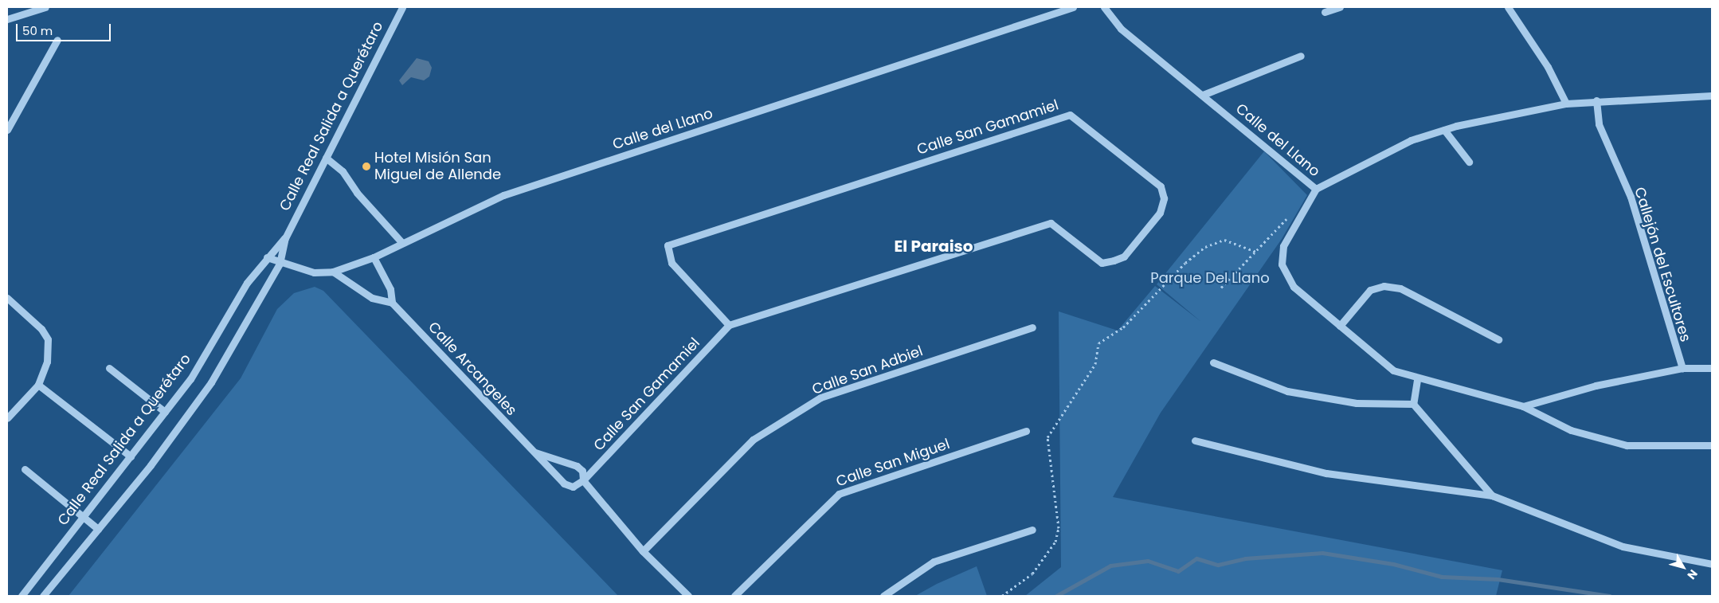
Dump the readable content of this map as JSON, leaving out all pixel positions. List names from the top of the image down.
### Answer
{
  "streets": {
    "street": [
      "Calle Real Salida a Querétaro",
      "Calle San Gamamiel",
      "Calle del Llano",
      "Callejón del Escultores",
      "Calle Arcangeles",
      "Calle San Adbiel",
      "Calle San Miguel"
    ]
  },
  "crossings": [
    ["Calle Real Salida a Querétaro", "Calle del Llano"],
    ["Calle San Gamamiel", "Calle Arcangeles"],
    ["Calle Arcangeles", "Calle San Adbiel"]
  ],
  "districts": ["El Paraiso"],
  "parks": ["Parque Del Llano"],
  "places": ["Hotel Misión San Miguel de Allende"],
  "scale_bar": "50 m",
  "north": "bottom right"
}
